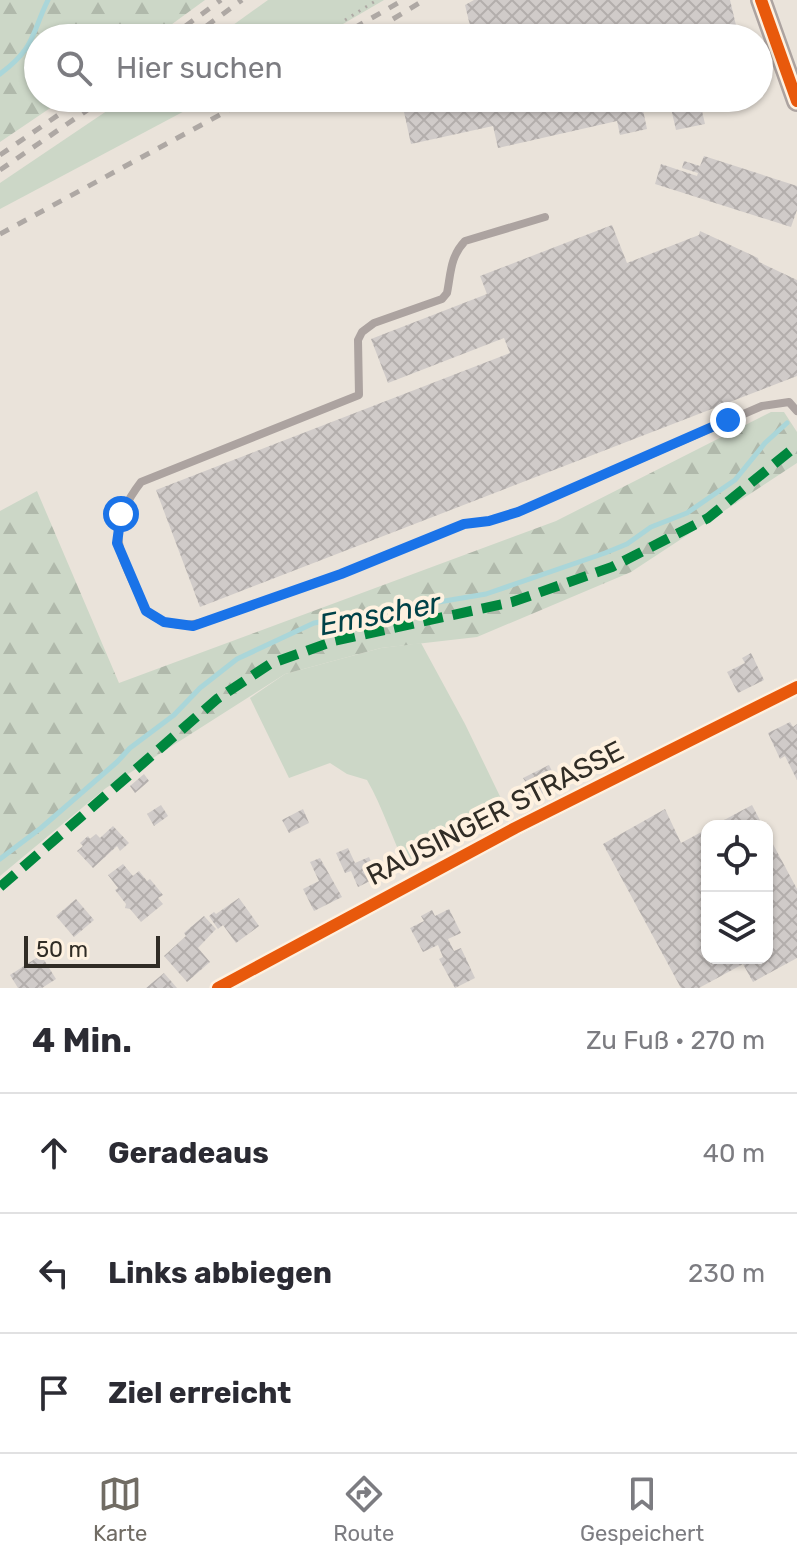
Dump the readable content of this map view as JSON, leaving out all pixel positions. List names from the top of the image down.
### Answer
{
  "streets": {
    "street": ["RAUSINGER STRASSE"]
  },
  "water": ["Emscher"],
  "scale_bar": "50 m",
  "page": {
    "search": "Hier suchen",
    "scale": "50 m",
    "heading": ["4 Min.", "Zu Fuß · 270 m"],
    "list": [
      ["Geradeaus", "40 m"],
      ["Links abbiegen", "230 m"],
      "Ziel erreicht"
    ],
    "nav": ["Karte", "Route", "Gespeichert"]
  }
}
